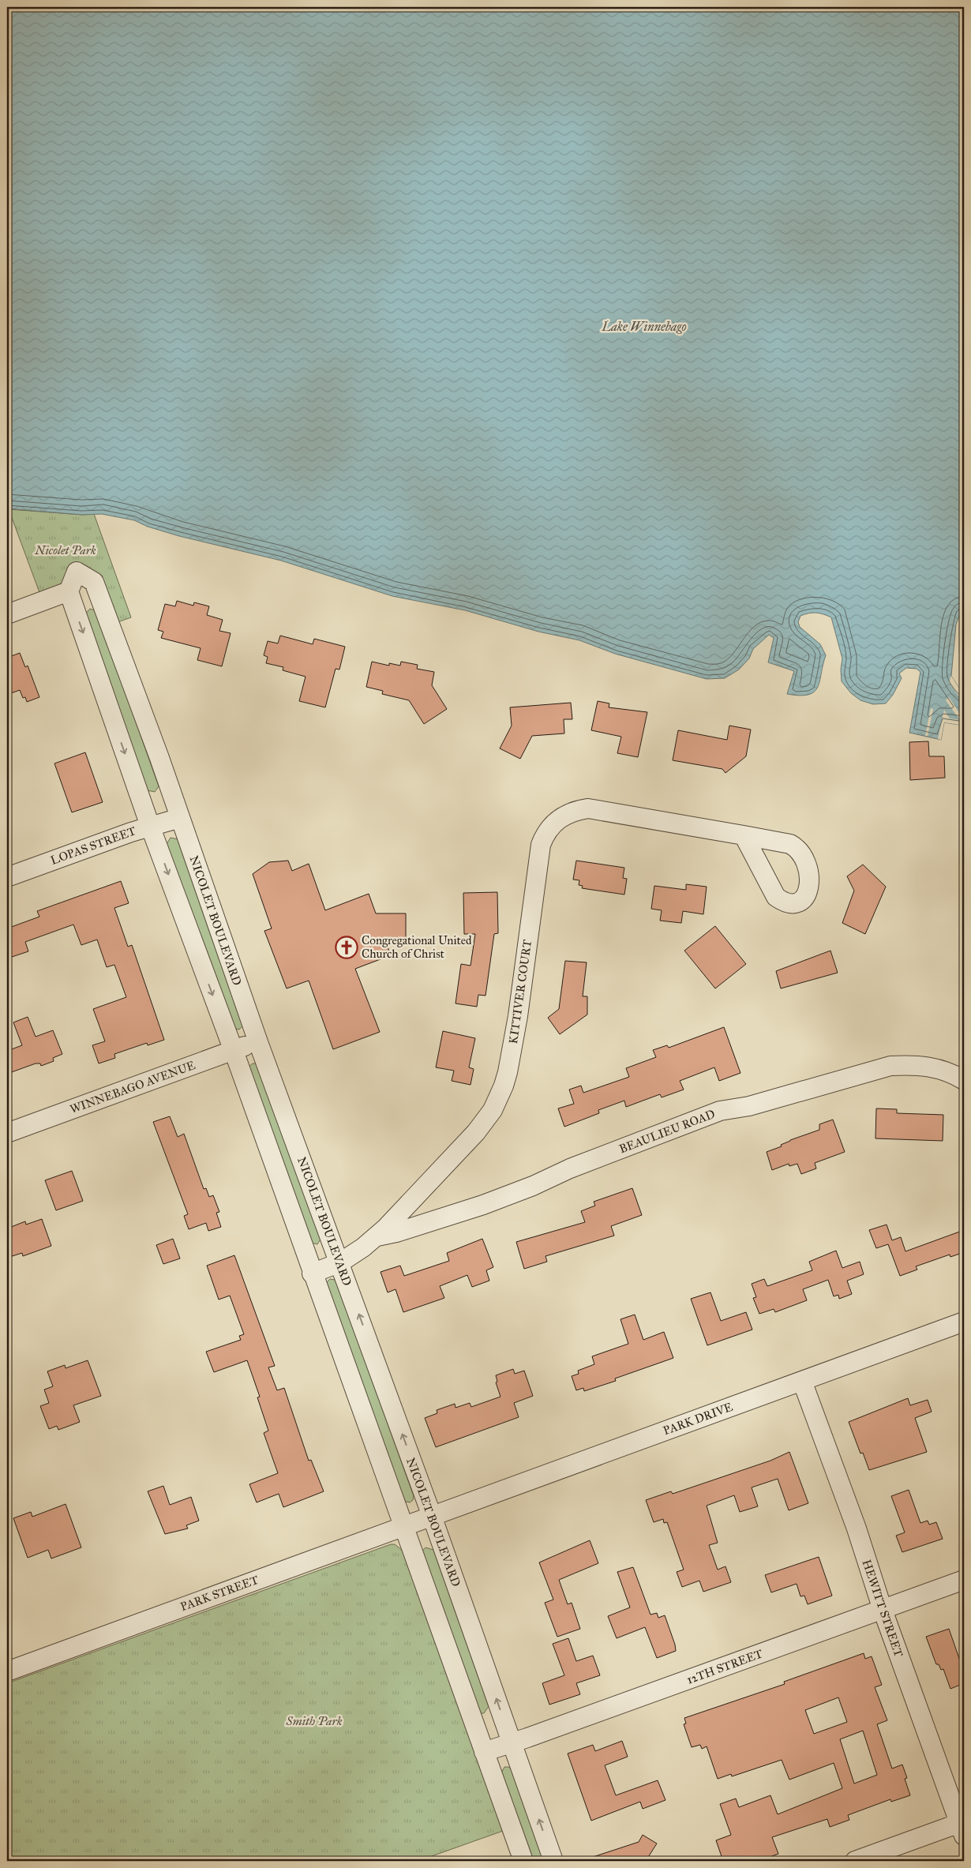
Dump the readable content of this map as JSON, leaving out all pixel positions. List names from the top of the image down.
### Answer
{
  "streets": {
    "street": [
      "LOPAS STREET",
      "NICOLET BOULEVARD",
      "KITTIVER COURT",
      "WINNEBAGO AVENUE",
      "BEAULIEU ROAD",
      "PARK DRIVE",
      "PARK STREET",
      "HEWITT STREET",
      "12TH STREET"
    ]
  },
  "crossings": [
    ["LOPAS STREET", "NICOLET BOULEVARD"],
    ["NICOLET BOULEVARD", "KITTIVER COURT"],
    ["NICOLET BOULEVARD", "WINNEBAGO AVENUE"],
    ["NICOLET BOULEVARD", "PARK DRIVE"],
    ["NICOLET BOULEVARD", "PARK STREET"],
    ["NICOLET BOULEVARD", "12TH STREET"],
    ["KITTIVER COURT", "BEAULIEU ROAD"],
    ["PARK DRIVE", "PARK STREET"],
    ["PARK DRIVE", "HEWITT STREET"],
    ["HEWITT STREET", "12TH STREET"]
  ],
  "water": ["Lake Winnebago"],
  "parks": ["Nicolet Park", "Smith Park"],
  "places": {
    "church": ["Congregational United Church of Christ"]
  }
}
